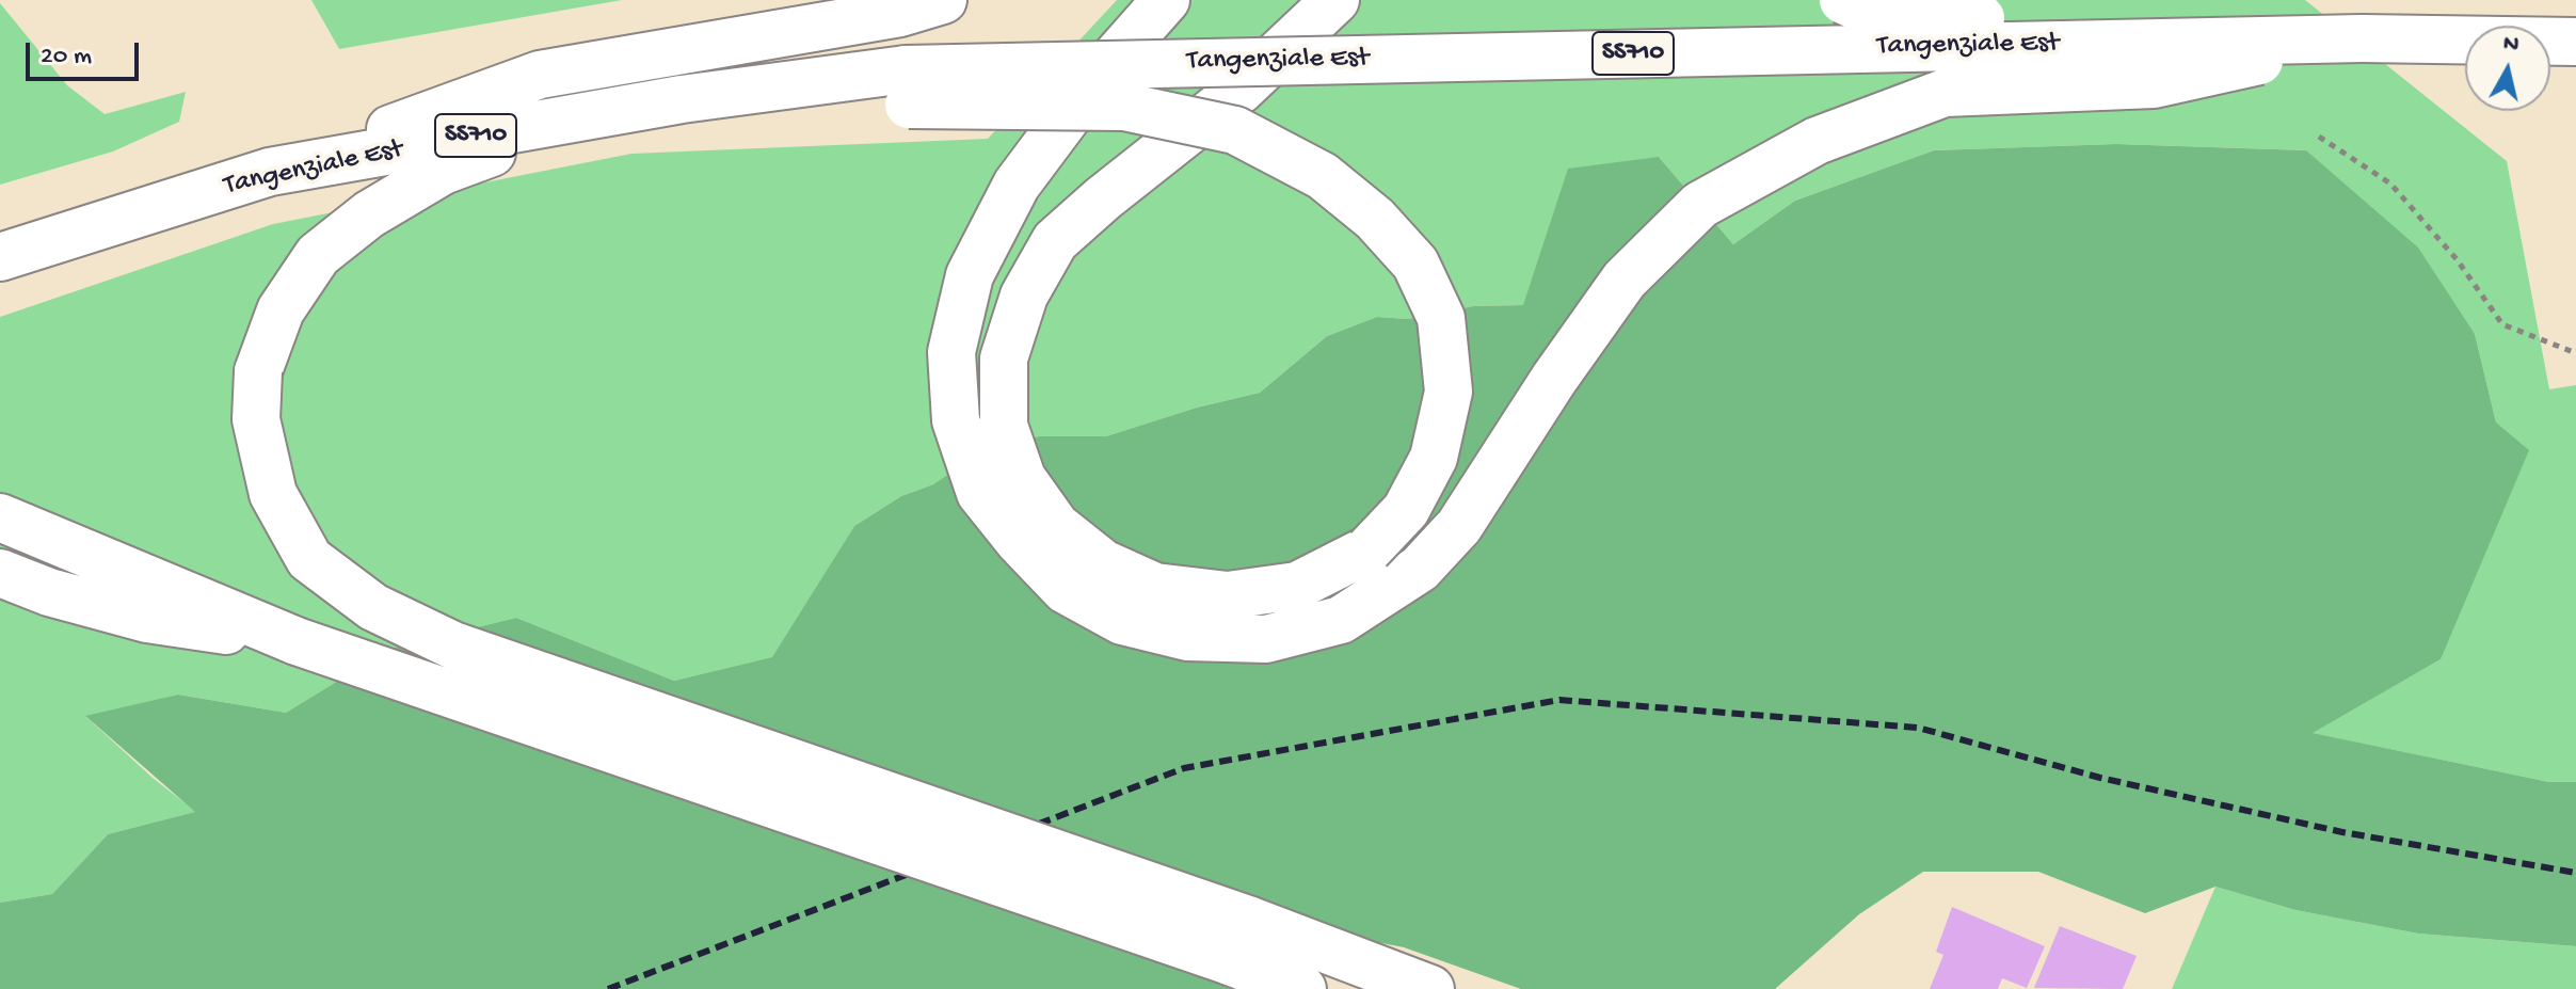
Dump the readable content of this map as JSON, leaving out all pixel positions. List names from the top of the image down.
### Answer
{
  "streets": {
    "main road": ["Tangenziale Est", "SS710"]
  },
  "scale_bar": "20 m",
  "north": "top"
}
